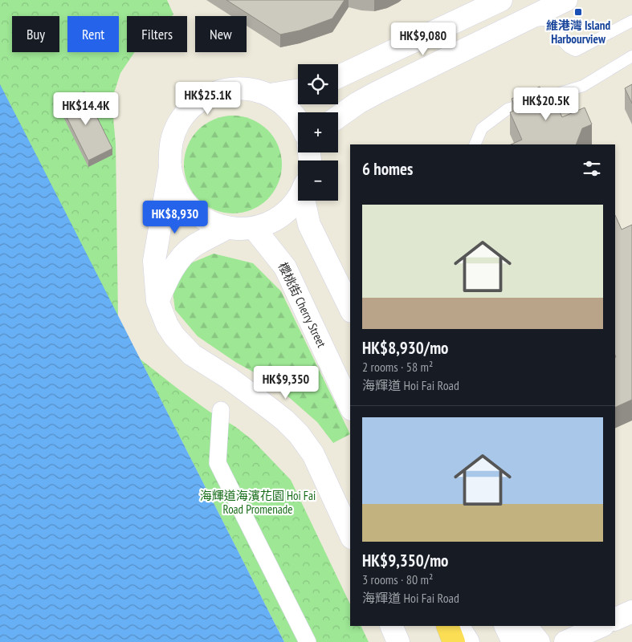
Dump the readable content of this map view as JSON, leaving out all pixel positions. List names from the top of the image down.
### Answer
{
  "streets": {
    "street": ["櫻桃街 Cherry Street"]
  },
  "parks": ["海輝道海濱花園 Hoi Fai Road Promenade"],
  "places": {
    "transit": ["維港灣 Island Harbourview"]
  },
  "page": {
    "chip": [
      "Buy",
      "Rent",
      "Filters",
      "New"
    ],
    "price": [
      "HK$9,080",
      "HK$25.1K",
      "HK$20.5K",
      "HK$14.4K",
      "HK$8,930",
      "HK$9,350"
    ],
    "map_buttons": ["+", "−"],
    "heading": "6 homes",
    "list": [
      {
        "name": "HK$8,930/mo",
        "note": "2 rooms · 58 m² · 海輝道 Hoi Fai Road"
      },
      {
        "name": "HK$9,350/mo",
        "note": "3 rooms · 80 m² · 海輝道 Hoi Fai Road"
      }
    ]
  }
}
